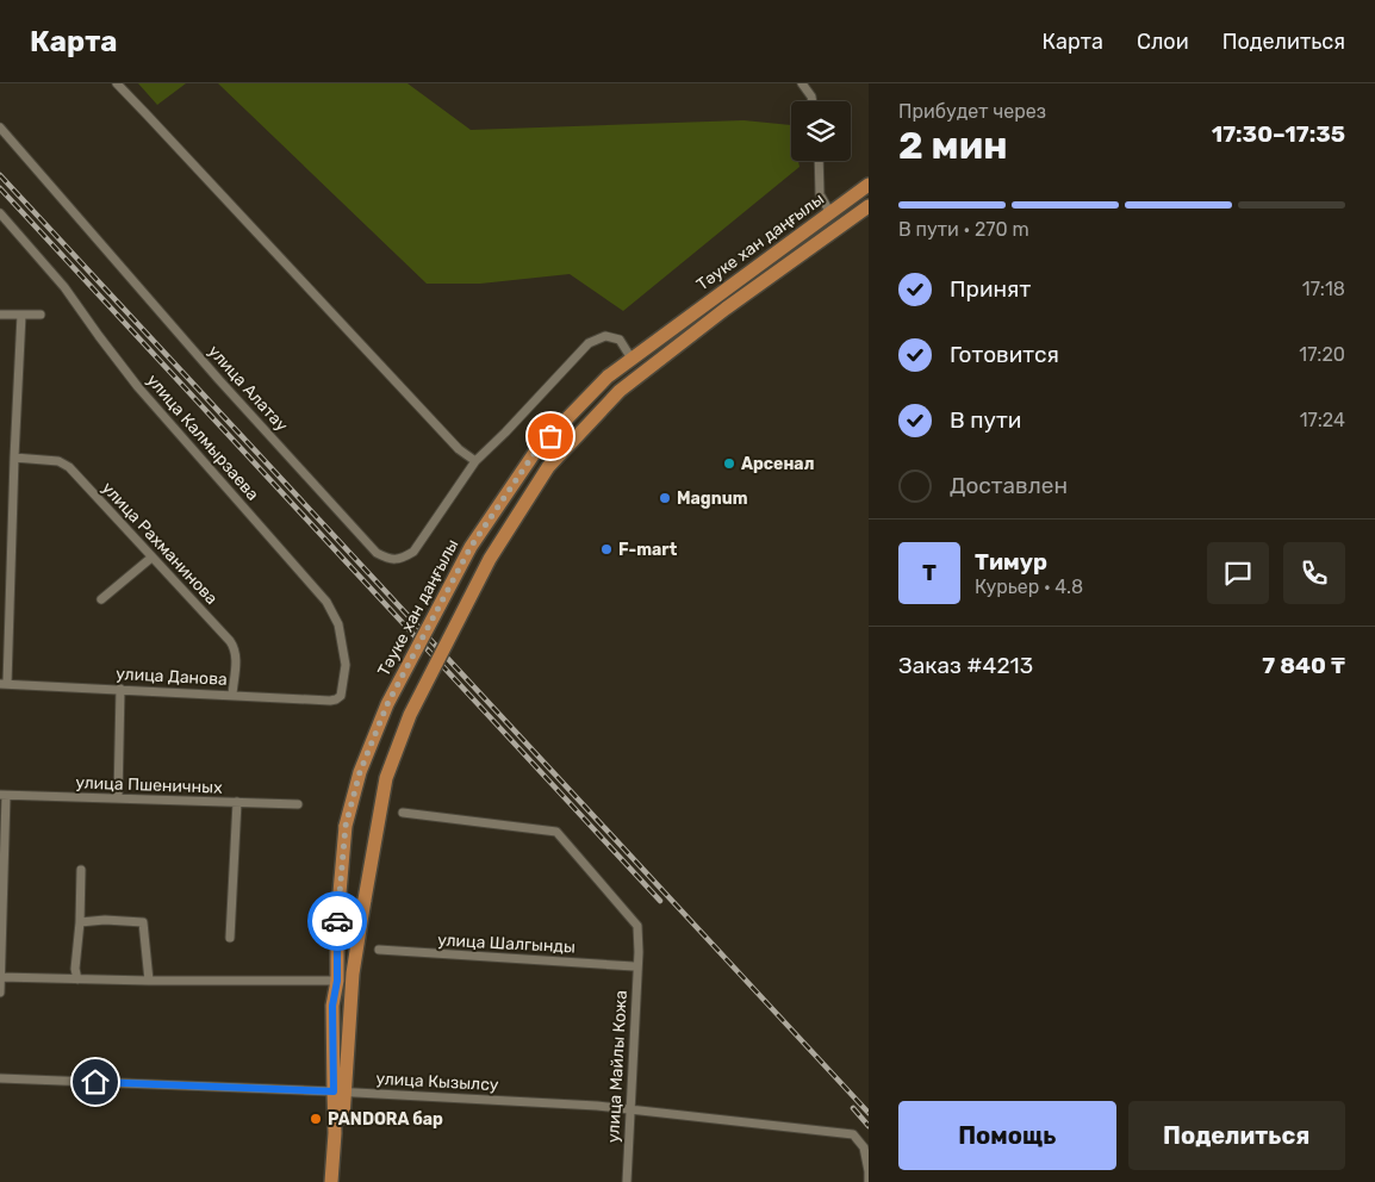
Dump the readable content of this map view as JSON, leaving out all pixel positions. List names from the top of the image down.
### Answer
{
  "streets": {
    "main road": ["Тәуке хан даңғылы"],
    "street": [
      "улица Алатау",
      "улица Калмырзаева",
      "улица Рахманинова",
      "улица Данова",
      "улица Пшеничных",
      "улица Шалгынды",
      "улица Майлы Кожа",
      "улица Кызылсу"
    ]
  },
  "crossings": [
    ["Тәуке хан даңғылы", "улица Алатау"],
    ["Тәуке хан даңғылы", "улица Кызылсу"],
    ["улица Калмырзаева", "улица Данова"],
    ["улица Рахманинова", "улица Данова"],
    ["улица Майлы Кожа", "улица Кызылсу"]
  ],
  "places": [
    "Арсенал",
    "Magnum",
    "F-mart",
    "PANDORA бар"
  ],
  "page": {
    "header": "Карта",
    "nav": ["Карта", "Слои", "Поделиться"],
    "heading": ["2 мин", "Прибудет через", "17:30–17:35"],
    "panel": [
      "Тимур",
      "Курьер · 4.8",
      "Заказ #4213",
      "7 840 ₸"
    ],
    "bar": "В пути · 270 m",
    "list": [
      ["Принят", "17:18"],
      ["Готовится", "17:20"],
      ["В пути", "17:24"],
      "Доставлен"
    ],
    "round": "Т",
    "buttons": ["Помощь", "Поделиться"]
  }
}
